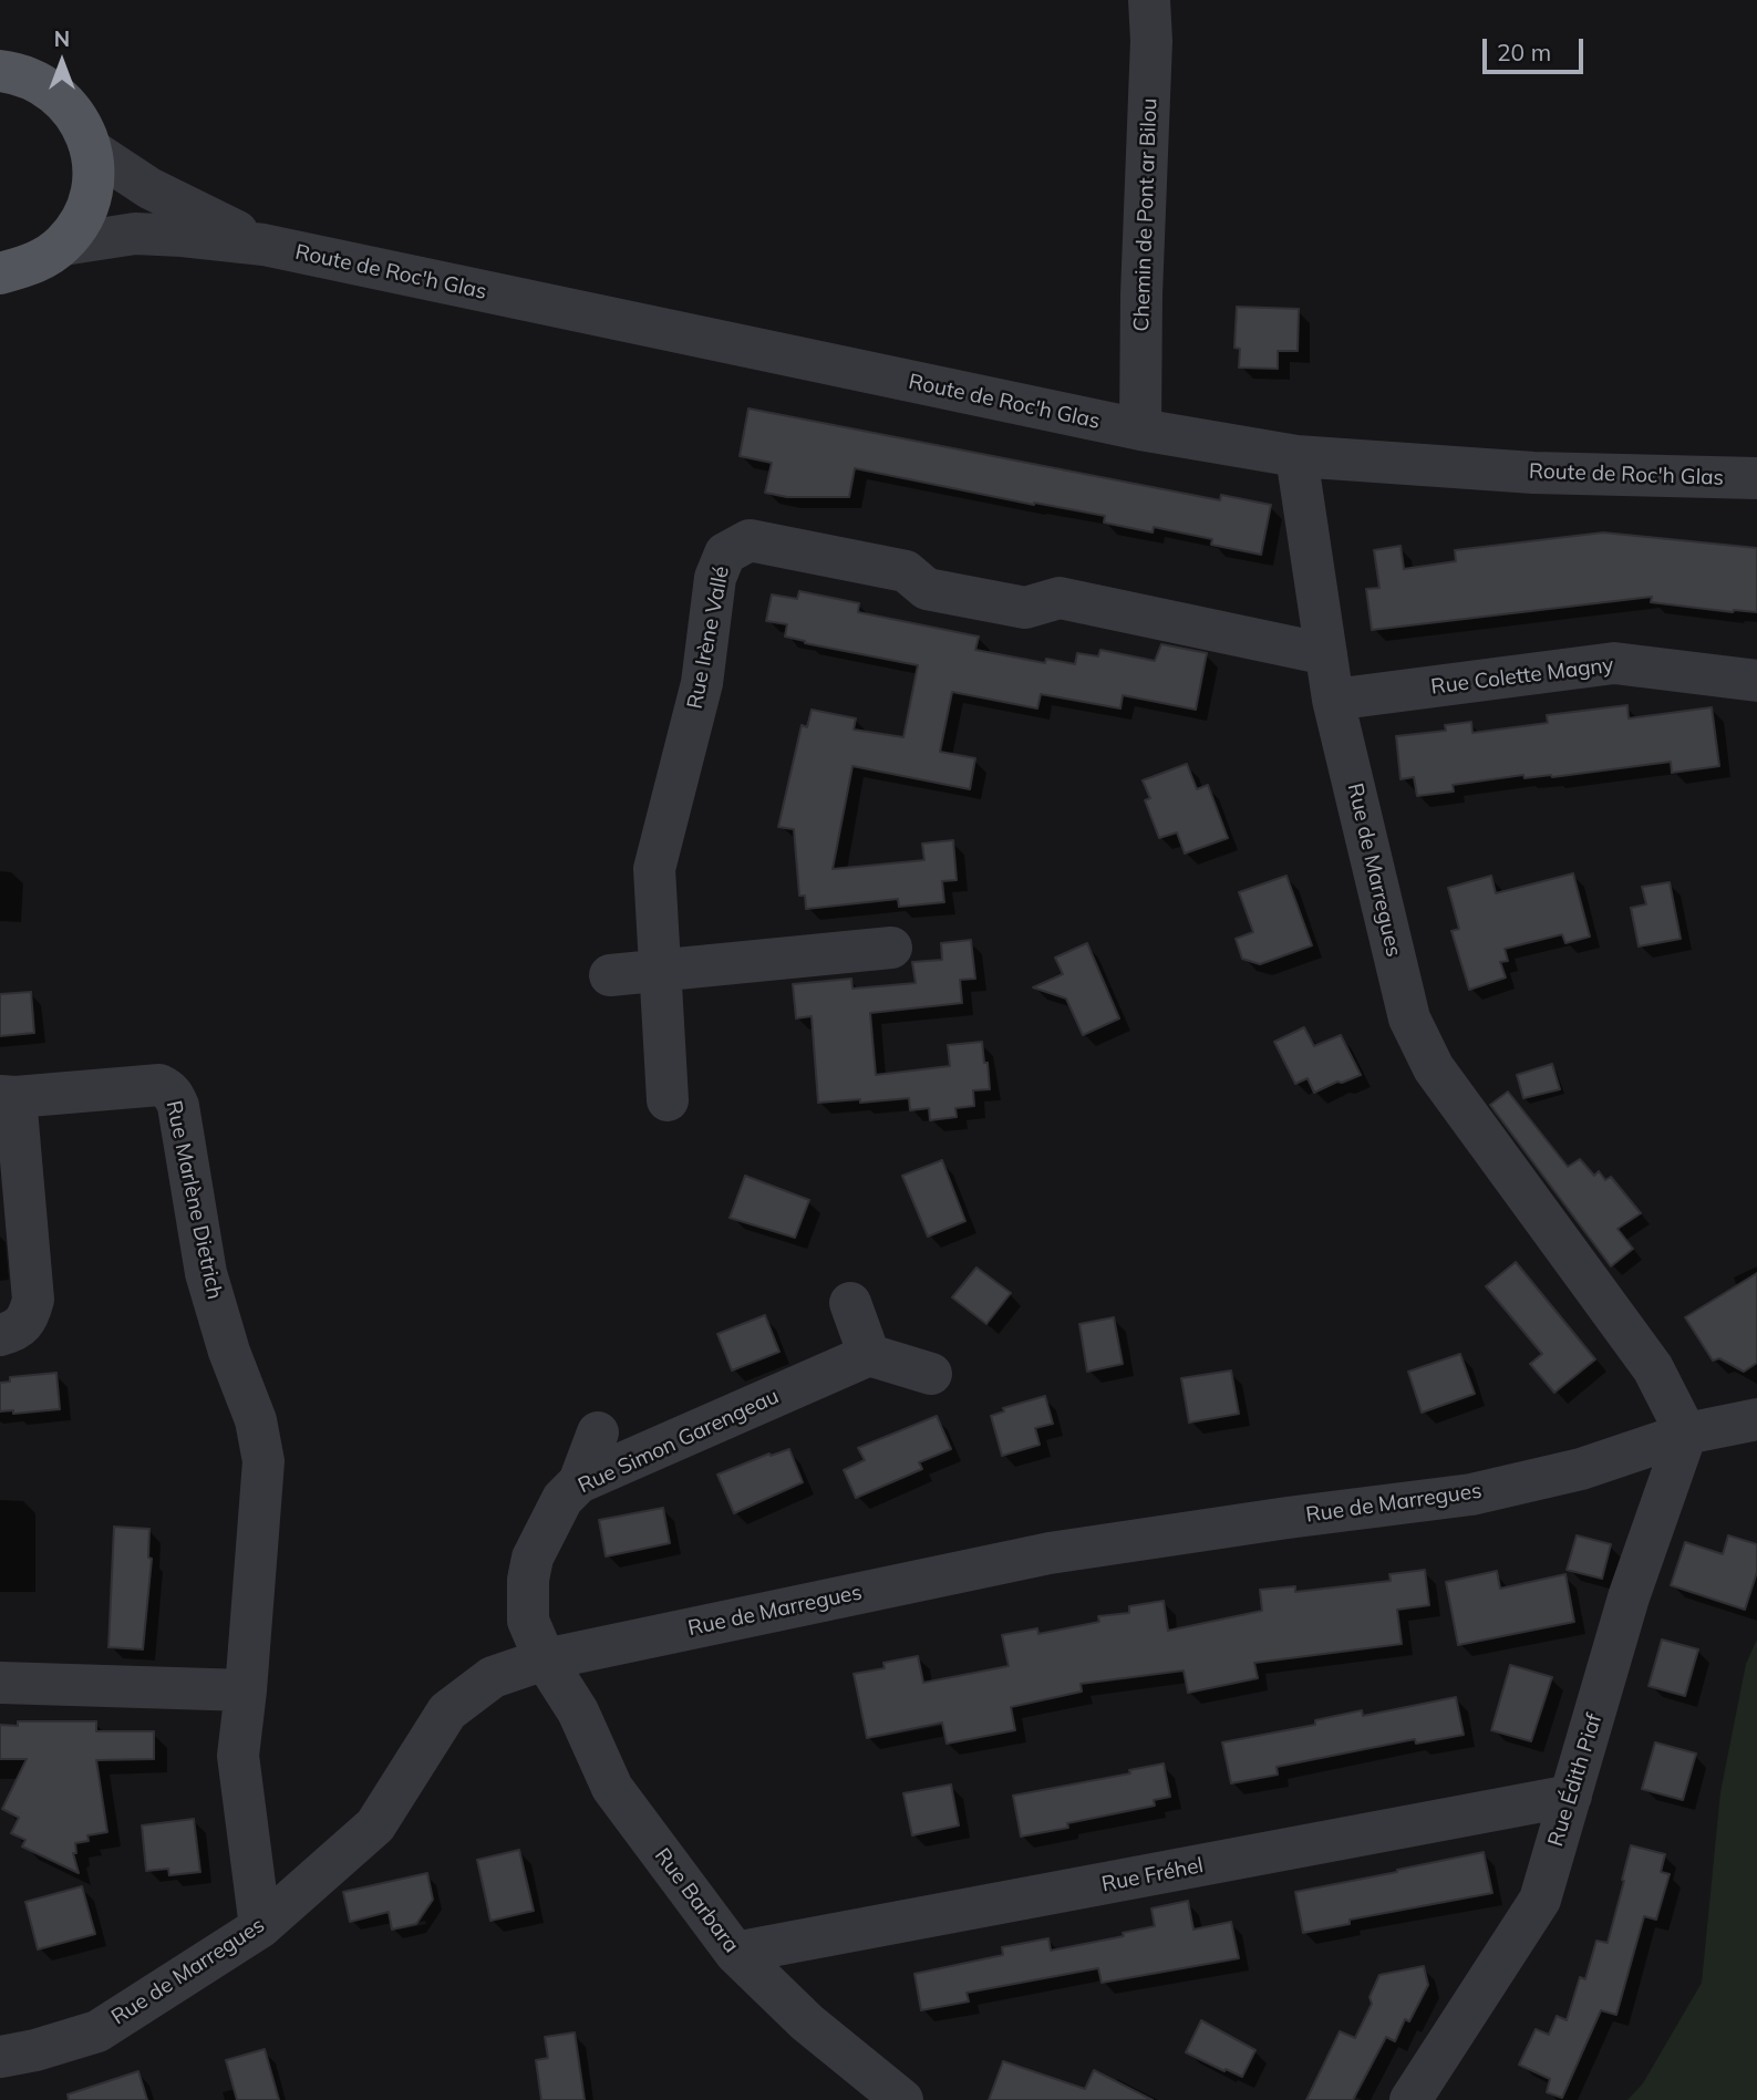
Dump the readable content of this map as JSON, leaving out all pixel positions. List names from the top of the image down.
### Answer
{
  "streets": {
    "street": [
      "Chemin de Pont ar Bilou",
      "Route de Roc'h Glas",
      "Rue Irène Vallé",
      "Rue Colette Magny",
      "Rue de Marregues",
      "Rue Marlène Dietrich",
      "Rue Simon Garengeau",
      "Rue Édith Piaf",
      "Rue Fréhel",
      "Rue Barbara"
    ]
  },
  "crossings": [
    ["Chemin de Pont ar Bilou", "Route de Roc'h Glas"],
    ["Route de Roc'h Glas", "Rue de Marregues"],
    ["Rue Irène Vallé", "Rue de Marregues"],
    ["Rue Colette Magny", "Rue de Marregues"],
    ["Rue de Marregues", "Rue Marlène Dietrich"],
    ["Rue de Marregues", "Rue Simon Garengeau"],
    ["Rue de Marregues", "Rue Édith Piaf"],
    ["Rue de Marregues", "Rue Barbara"],
    ["Rue Simon Garengeau", "Rue Barbara"],
    ["Rue Édith Piaf", "Rue Fréhel"],
    ["Rue Fréhel", "Rue Barbara"]
  ],
  "scale_bar": "20 m",
  "north": "top"
}
